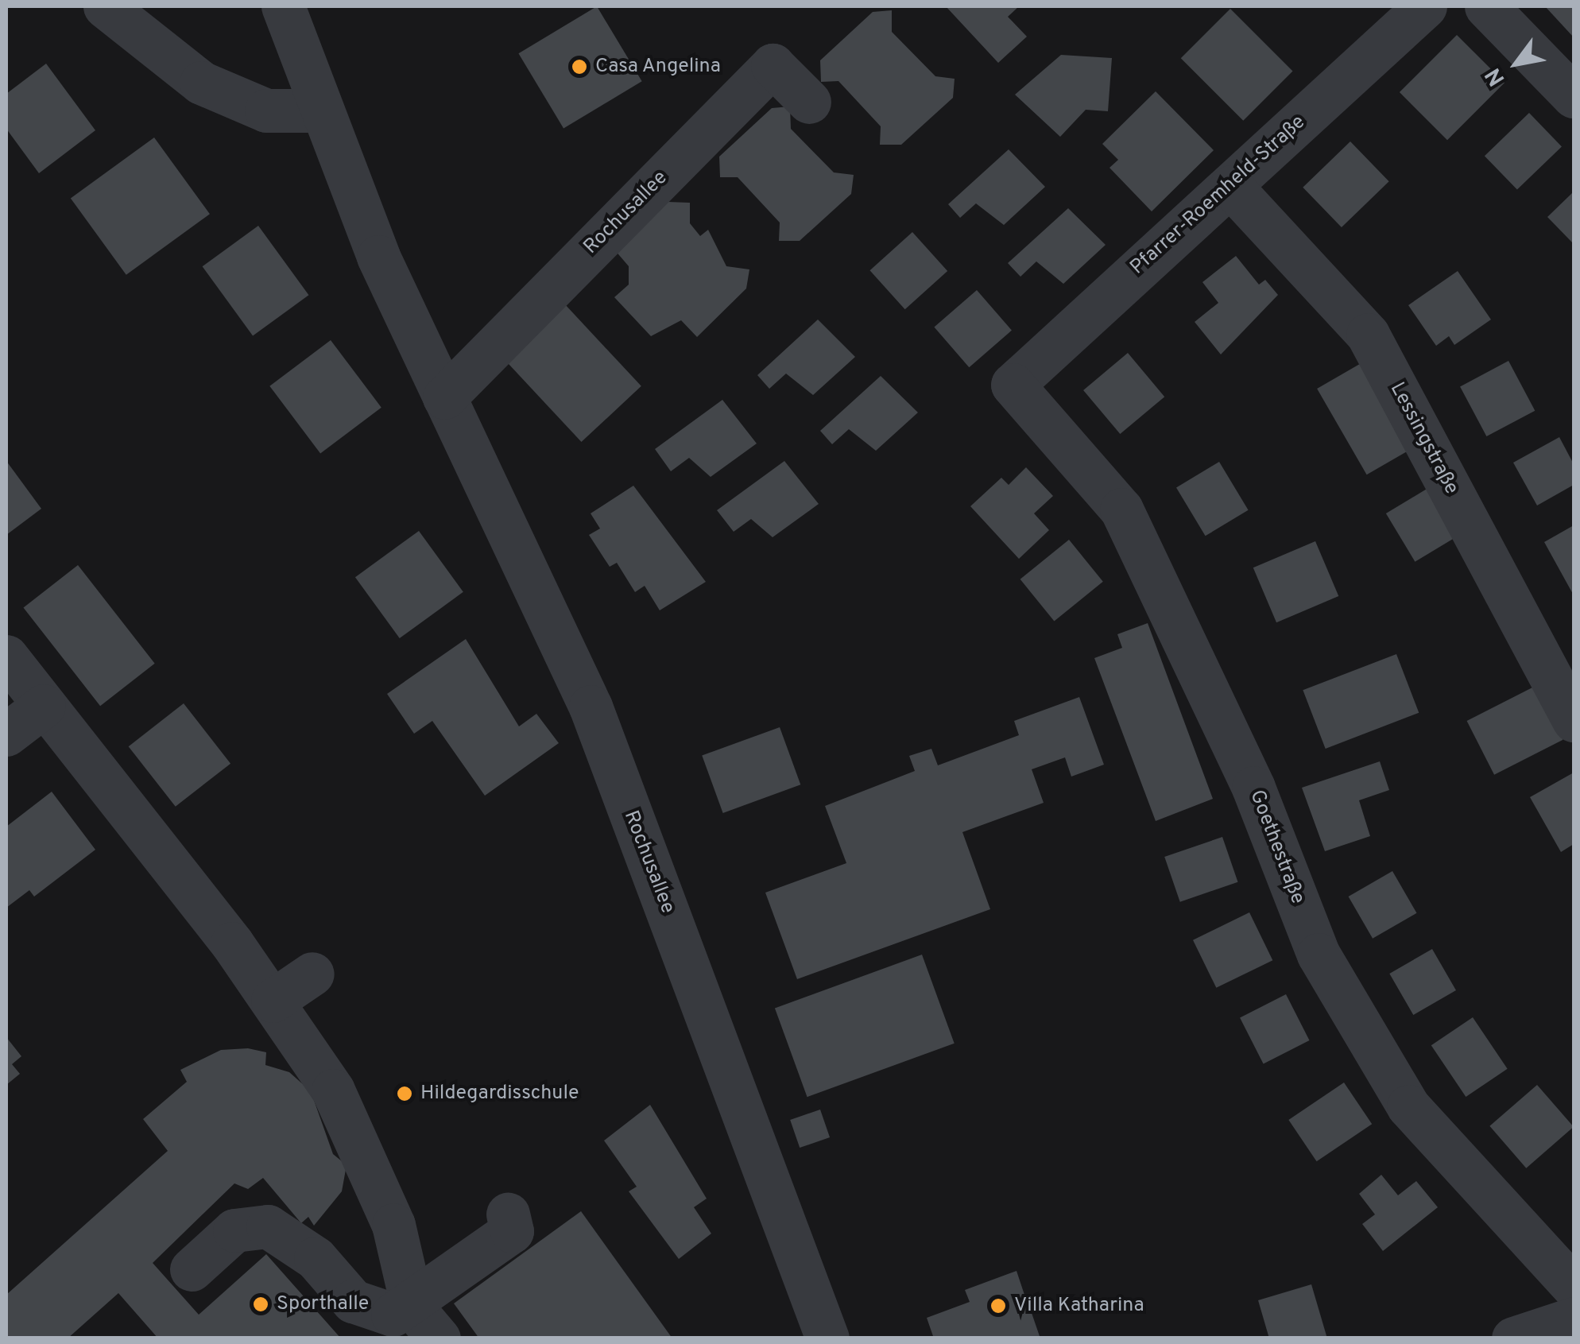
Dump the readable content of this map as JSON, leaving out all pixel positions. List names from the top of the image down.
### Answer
{
  "streets": {
    "street": [
      "Pfarrer-Roemheld-Straße",
      "Rochusallee",
      "Lessingstraße",
      "Goethestraße"
    ]
  },
  "crossings": [
    ["Pfarrer-Roemheld-Straße", "Lessingstraße"],
    ["Pfarrer-Roemheld-Straße", "Goethestraße"]
  ],
  "places": [
    "Casa Angelina",
    "Hildegardisschule",
    "Sporthalle",
    "Villa Katharina"
  ],
  "north": "bottom left"
}
